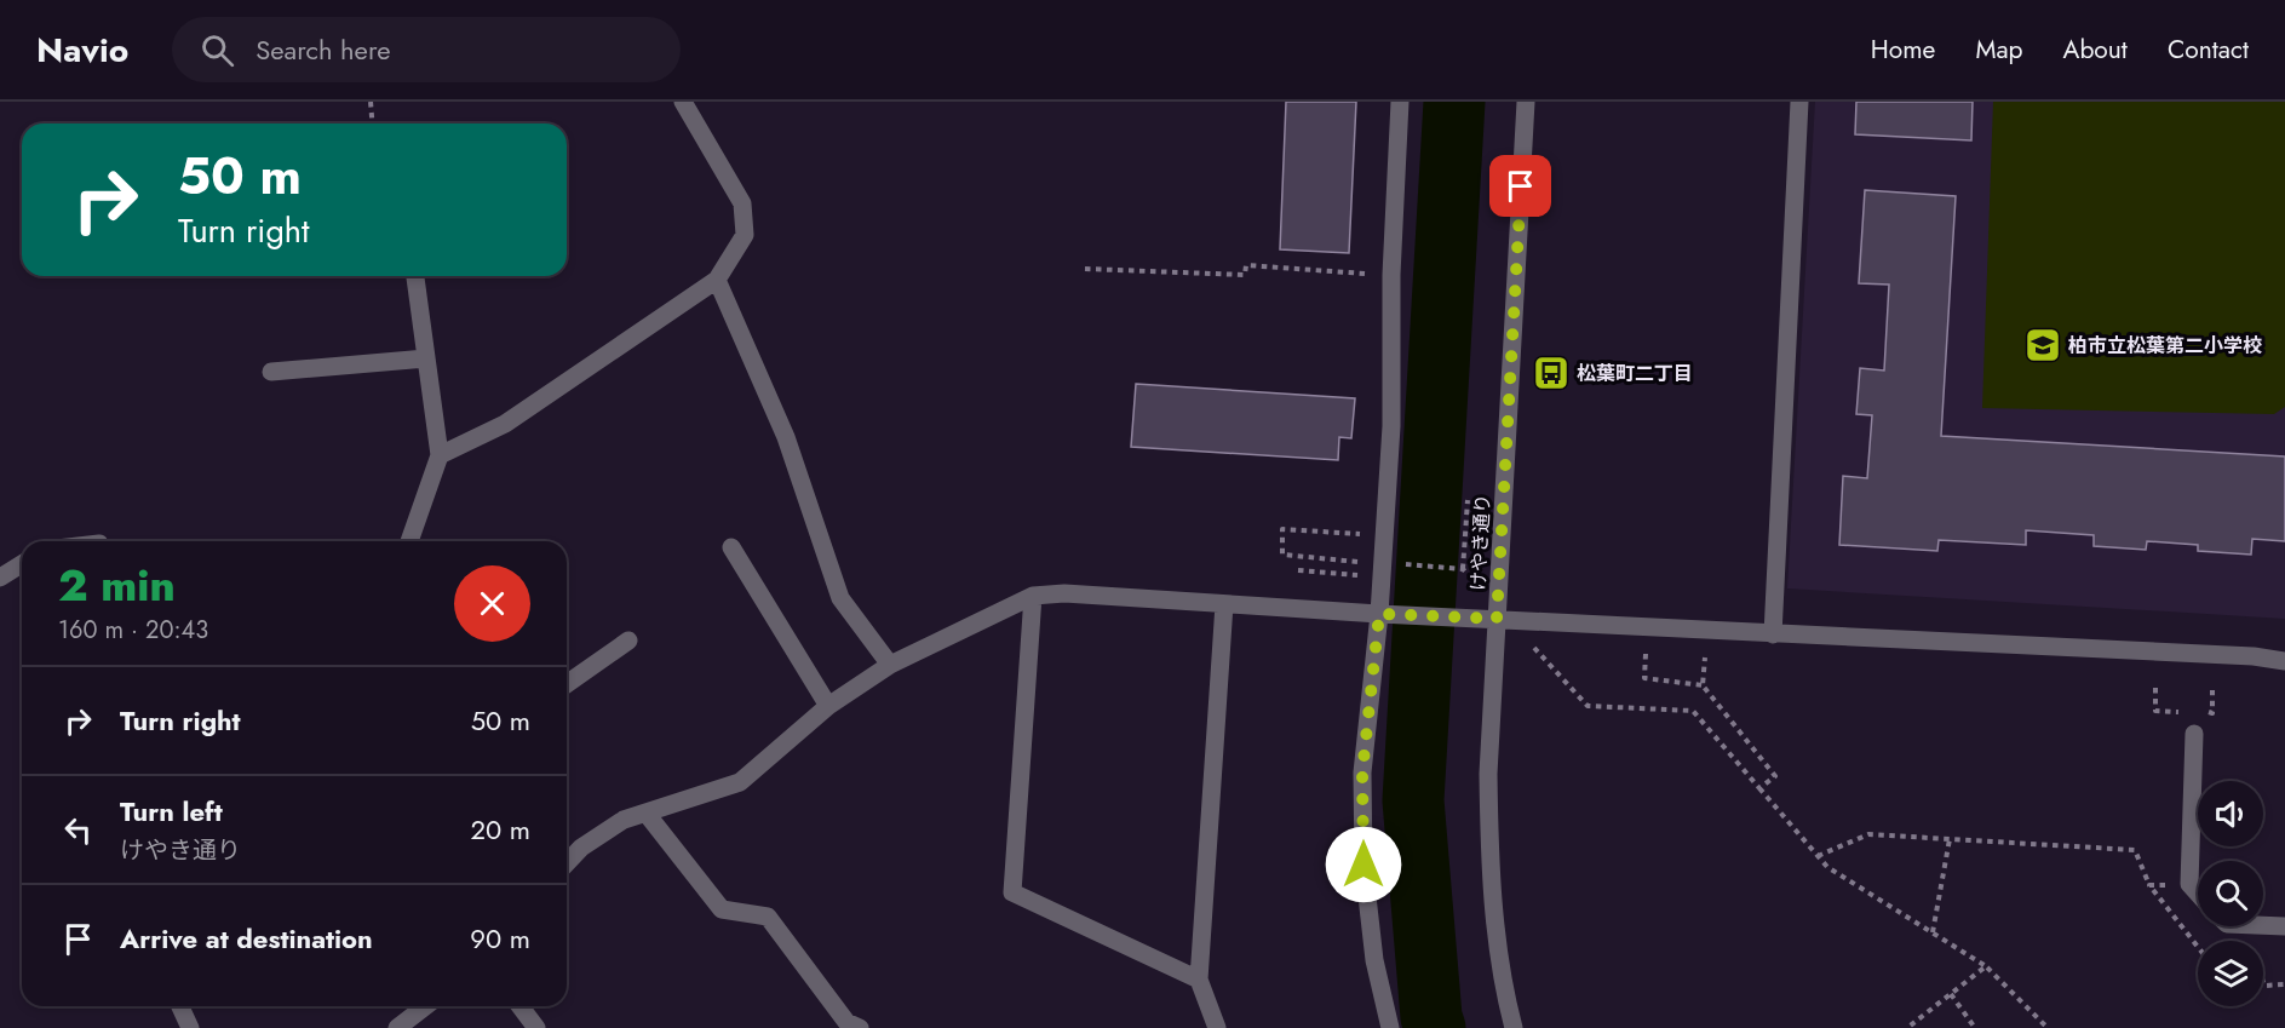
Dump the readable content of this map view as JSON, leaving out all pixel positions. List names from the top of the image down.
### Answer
{
  "streets": {
    "street": ["けやき通り"]
  },
  "places": {
    "school or university": ["柏市立松葉第二小学校"],
    "bus stop": ["松葉町二丁目"]
  },
  "page": {
    "header": "Navio",
    "search": "Search here",
    "nav": [
      "Home",
      "Map",
      "About",
      "Contact"
    ],
    "turn": ["50 m", "Turn right"],
    "heading": ["2 min", "160 m · 20:43"],
    "list": [
      {
        "name": "Turn right",
        "value": "50 m"
      },
      {
        "name": "Turn left",
        "note": "けやき通り",
        "value": "20 m"
      },
      {
        "name": "Arrive at destination",
        "value": "90 m"
      }
    ]
  }
}
